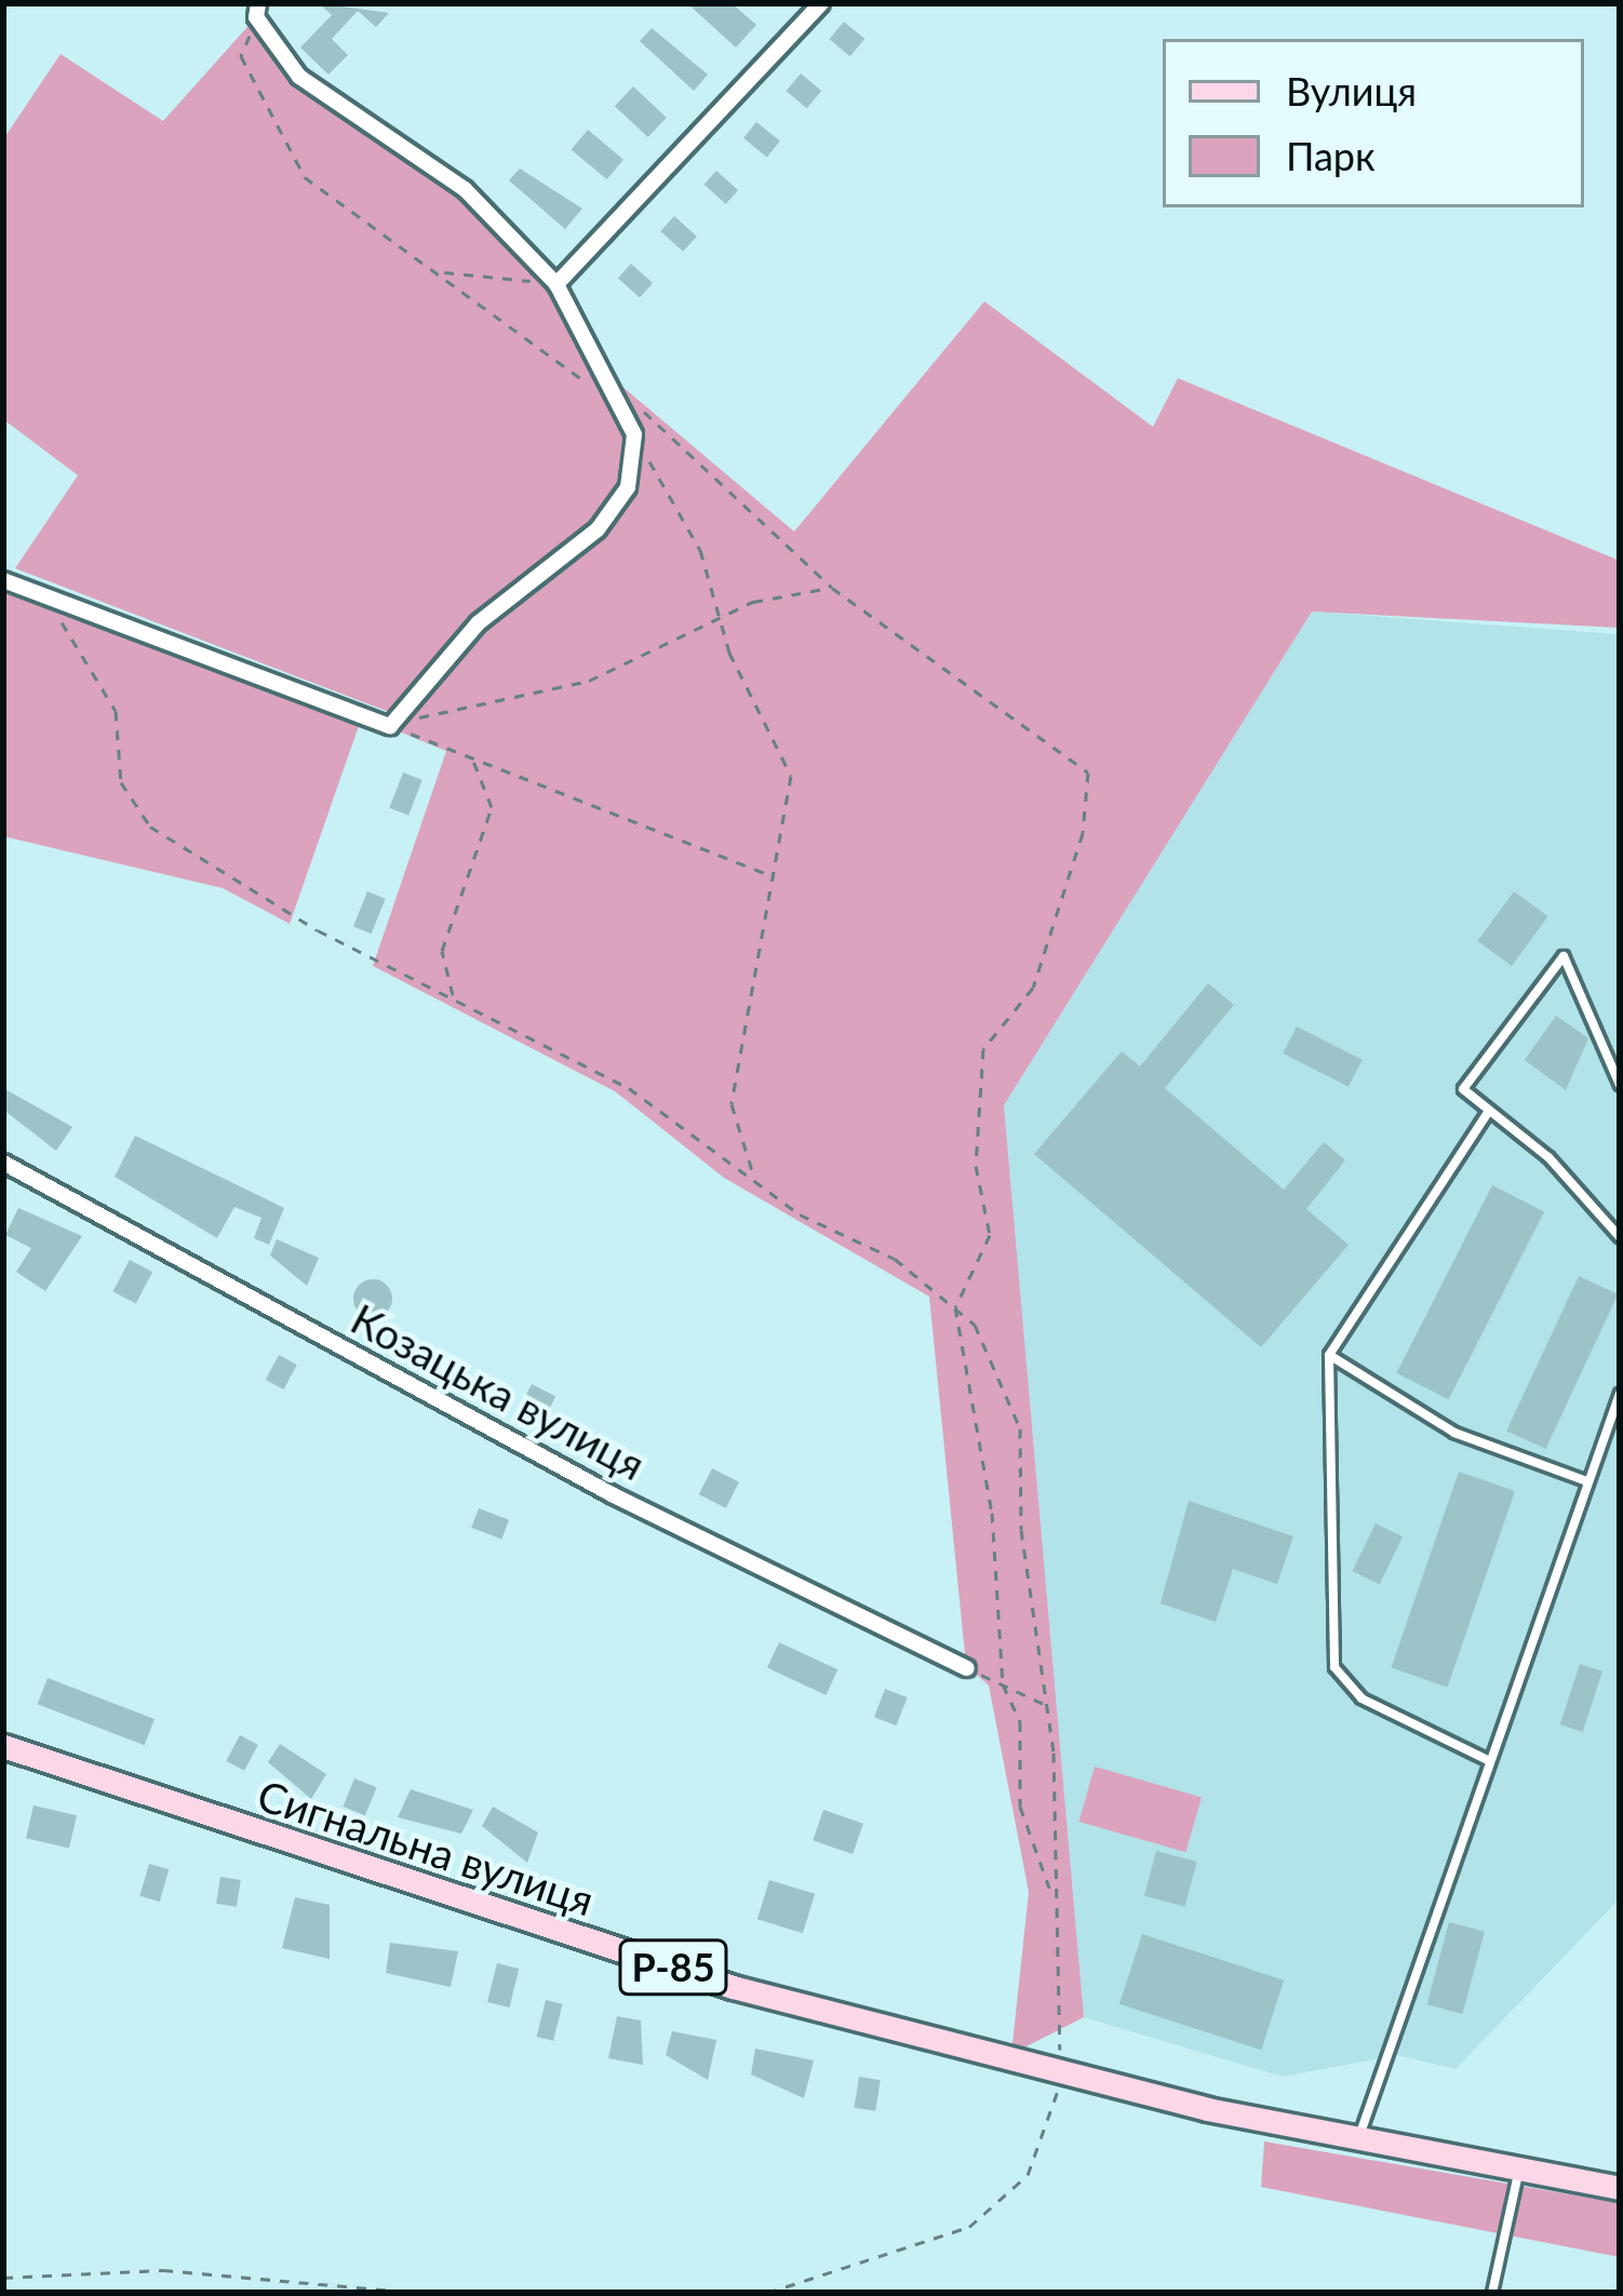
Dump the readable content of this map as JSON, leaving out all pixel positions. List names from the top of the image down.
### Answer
{
  "streets": {
    "main road": ["Сигнальна вулиця", "Р-85"],
    "street": ["Козацька вулиця"]
  },
  "crossings": [
    ["Сигнальна вулиця", "Р-85"]
  ],
  "legend": ["Вулиця", "Парк"]
}
